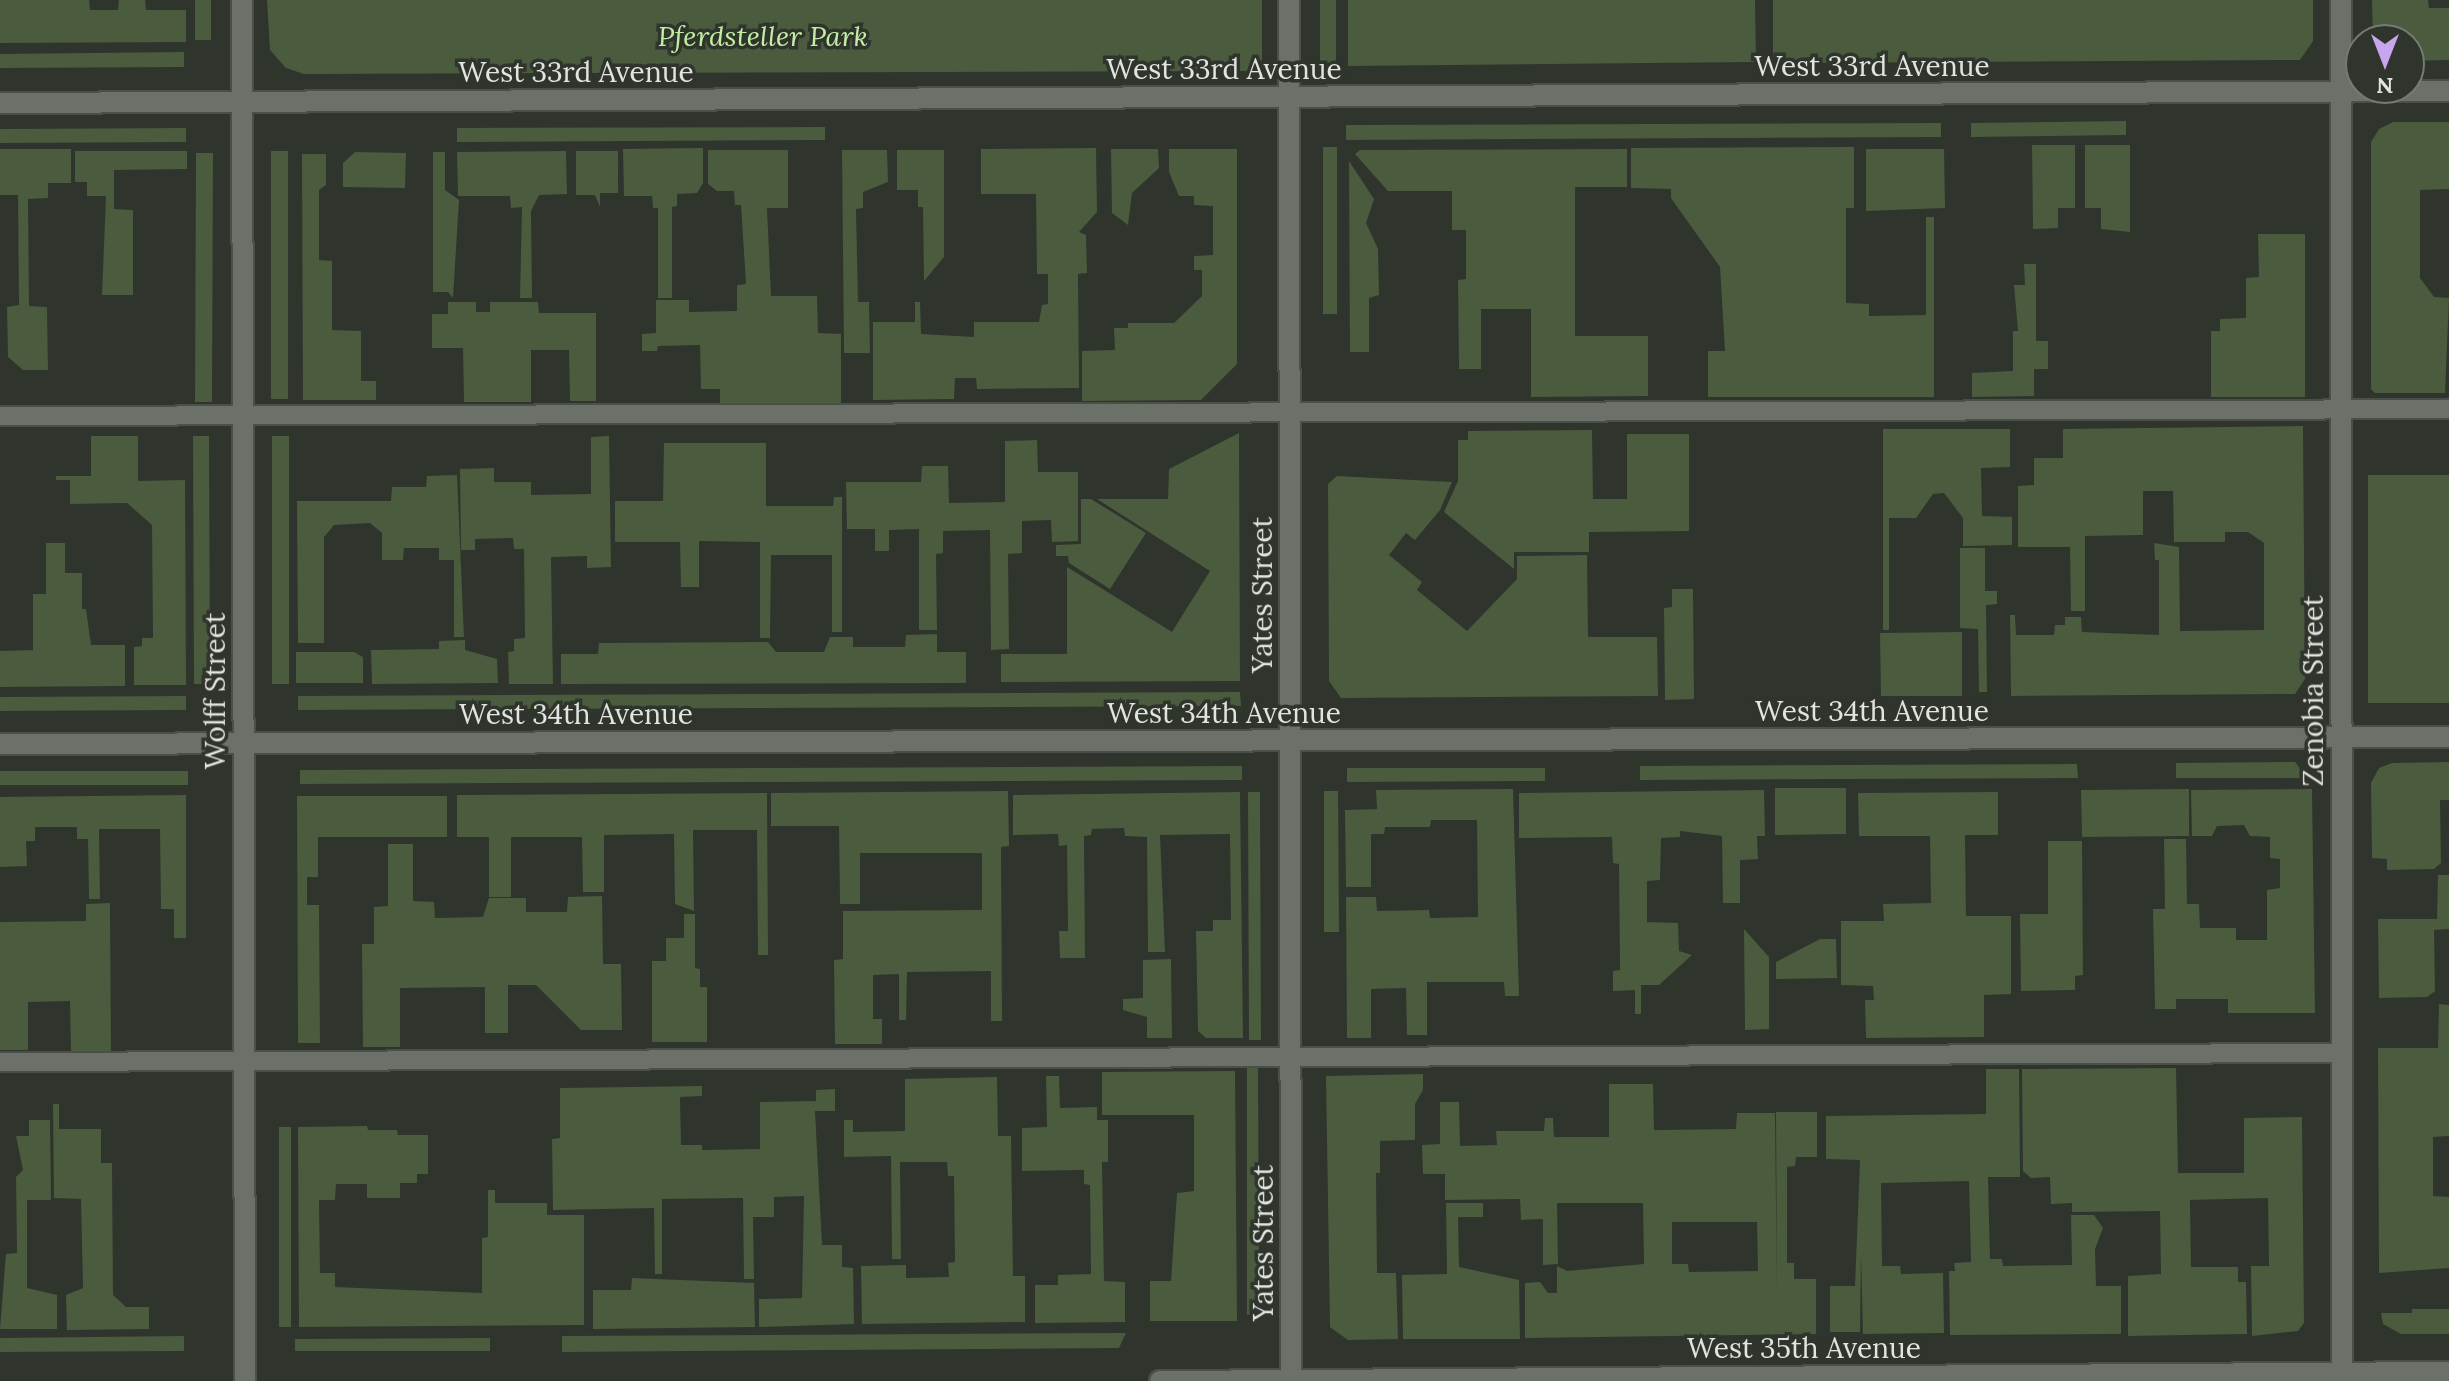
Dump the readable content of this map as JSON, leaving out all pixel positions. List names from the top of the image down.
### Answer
{
  "streets": {
    "street": [
      "West 33rd Avenue",
      "Yates Street",
      "Wolff Street",
      "Zenobia Street",
      "West 34th Avenue",
      "West 35th Avenue"
    ]
  },
  "crossings": [
    ["West 33rd Avenue", "Yates Street"],
    ["West 33rd Avenue", "Wolff Street"],
    ["West 33rd Avenue", "Zenobia Street"],
    ["Yates Street", "West 34th Avenue"],
    ["Yates Street", "West 35th Avenue"],
    ["Wolff Street", "West 34th Avenue"],
    ["Zenobia Street", "West 34th Avenue"],
    ["Zenobia Street", "West 35th Avenue"]
  ],
  "parks": ["Pferdsteller Park"],
  "north": "bottom"
}
